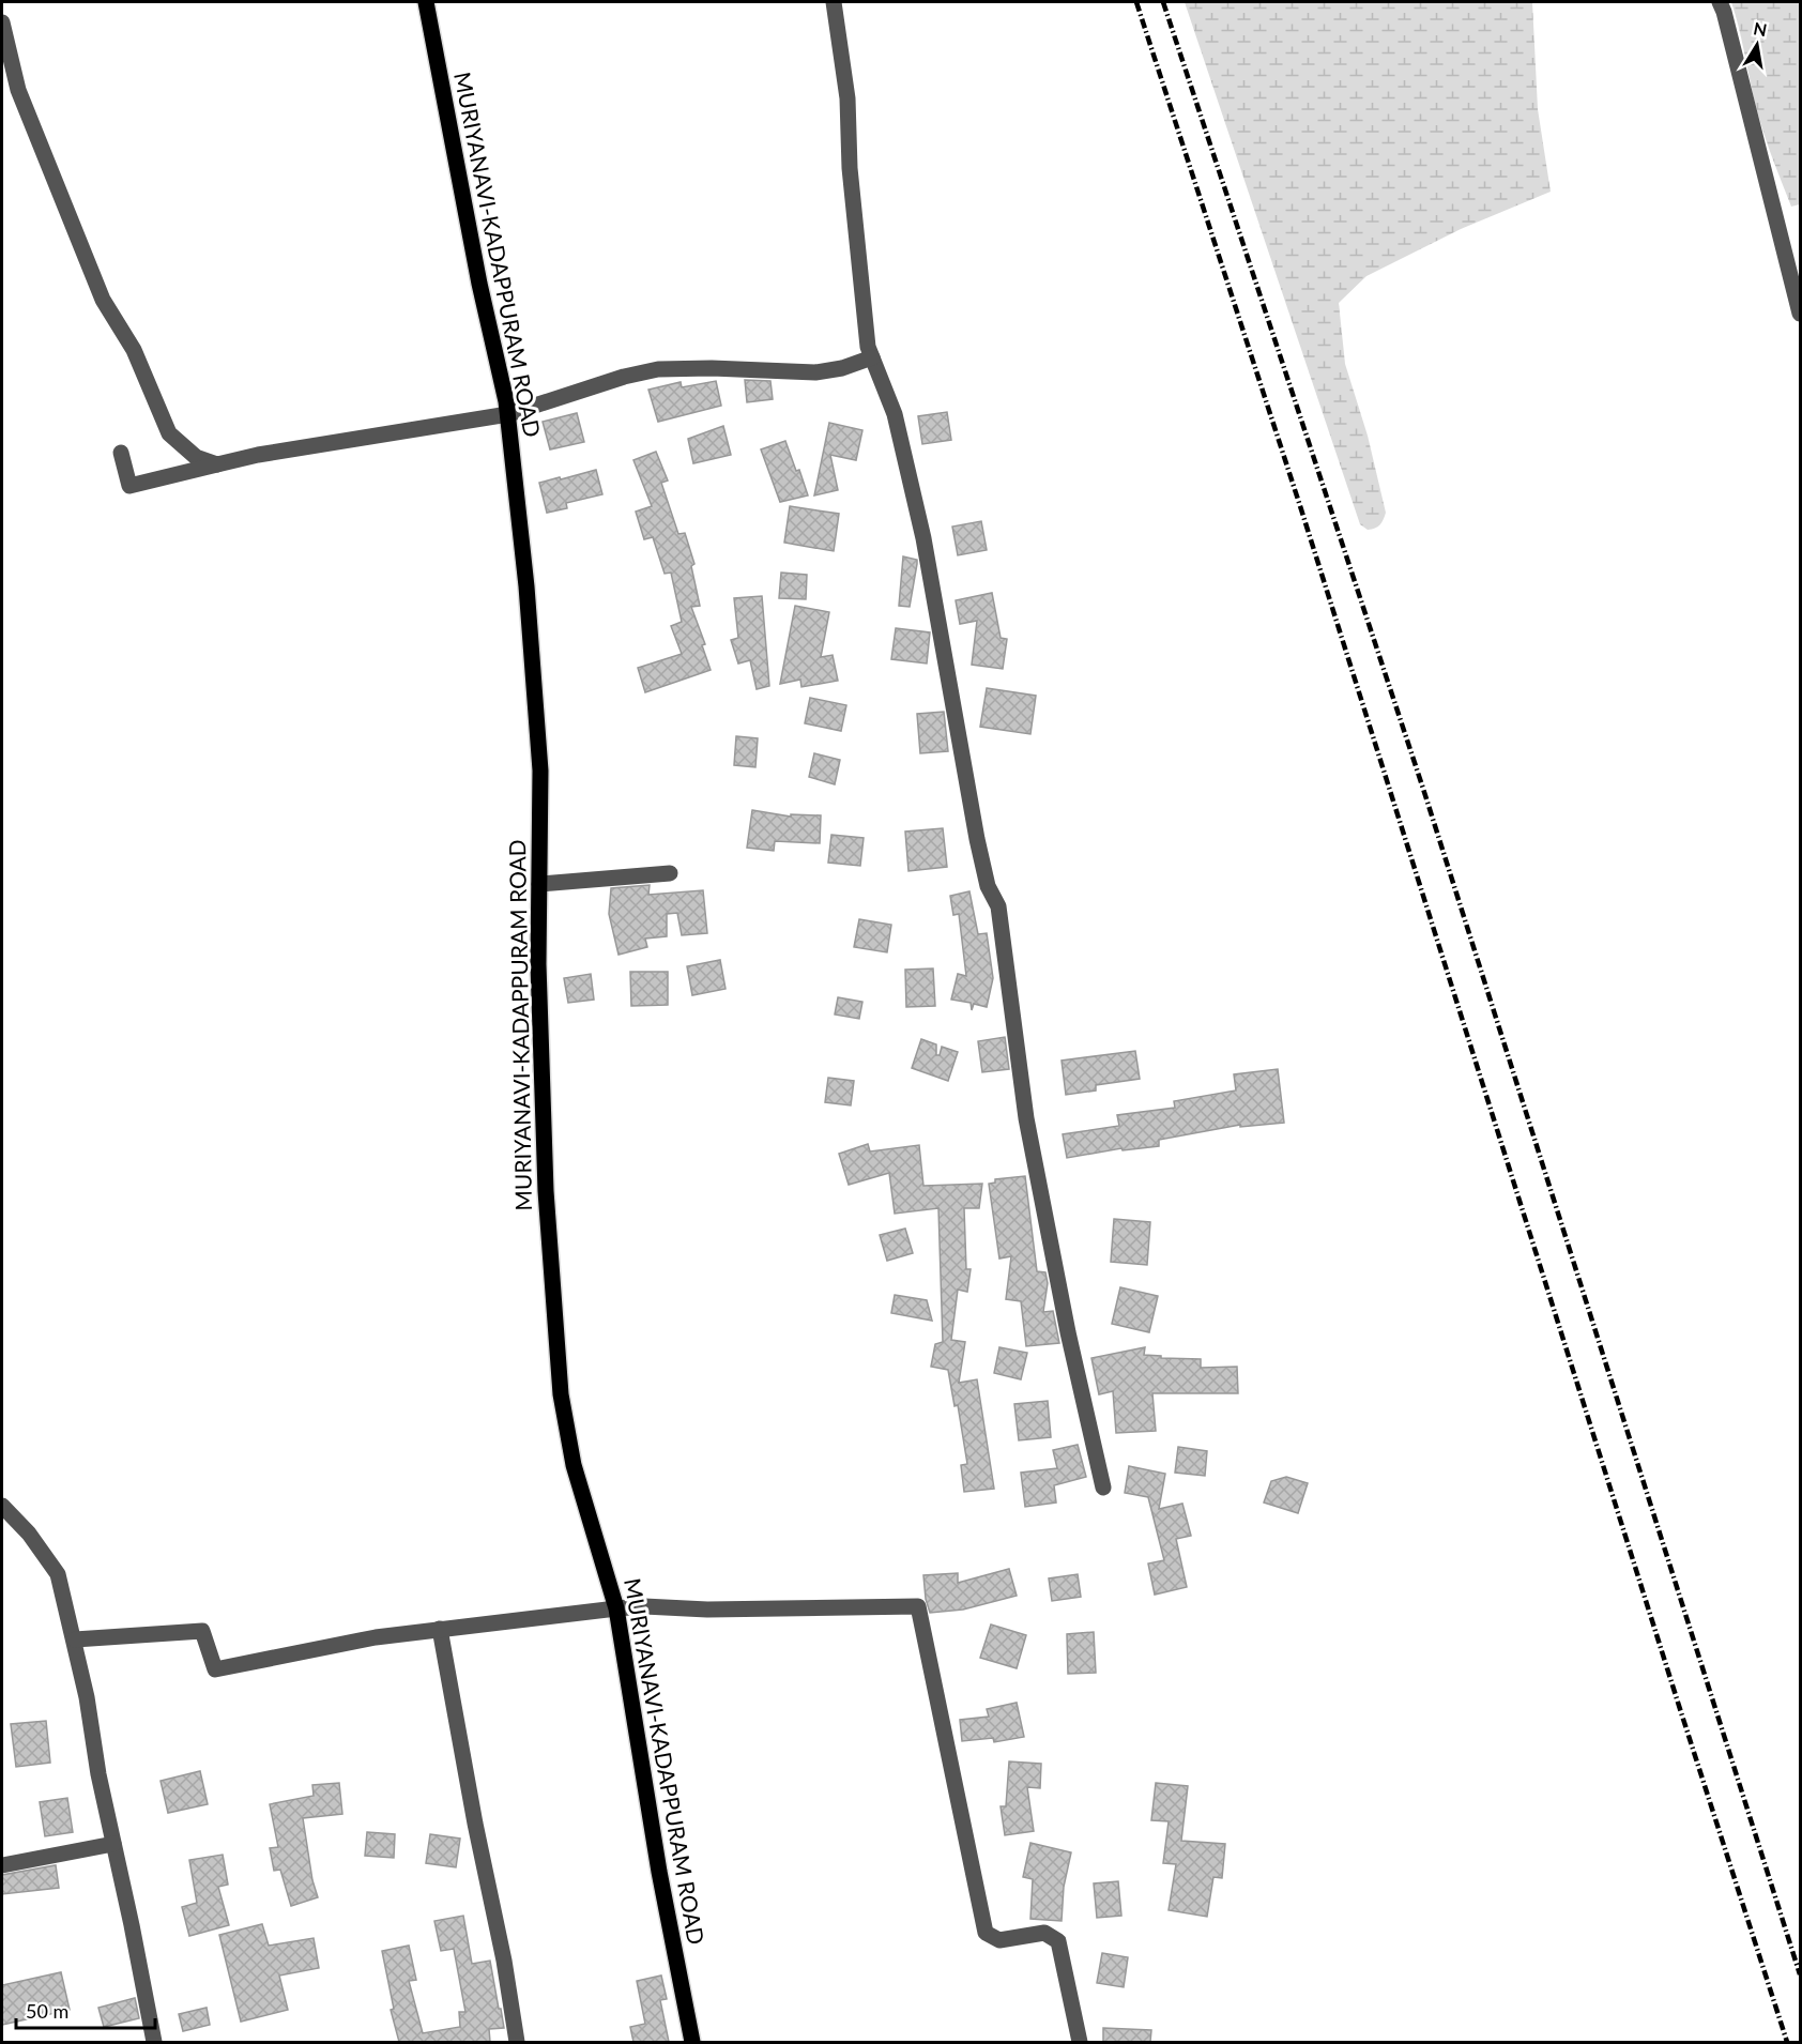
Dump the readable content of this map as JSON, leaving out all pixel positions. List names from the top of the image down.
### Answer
{
  "streets": {
    "main road": ["MURIYANAVI-KADAPPURAM ROAD"]
  },
  "scale_bar": "50 m",
  "north": "top"
}
